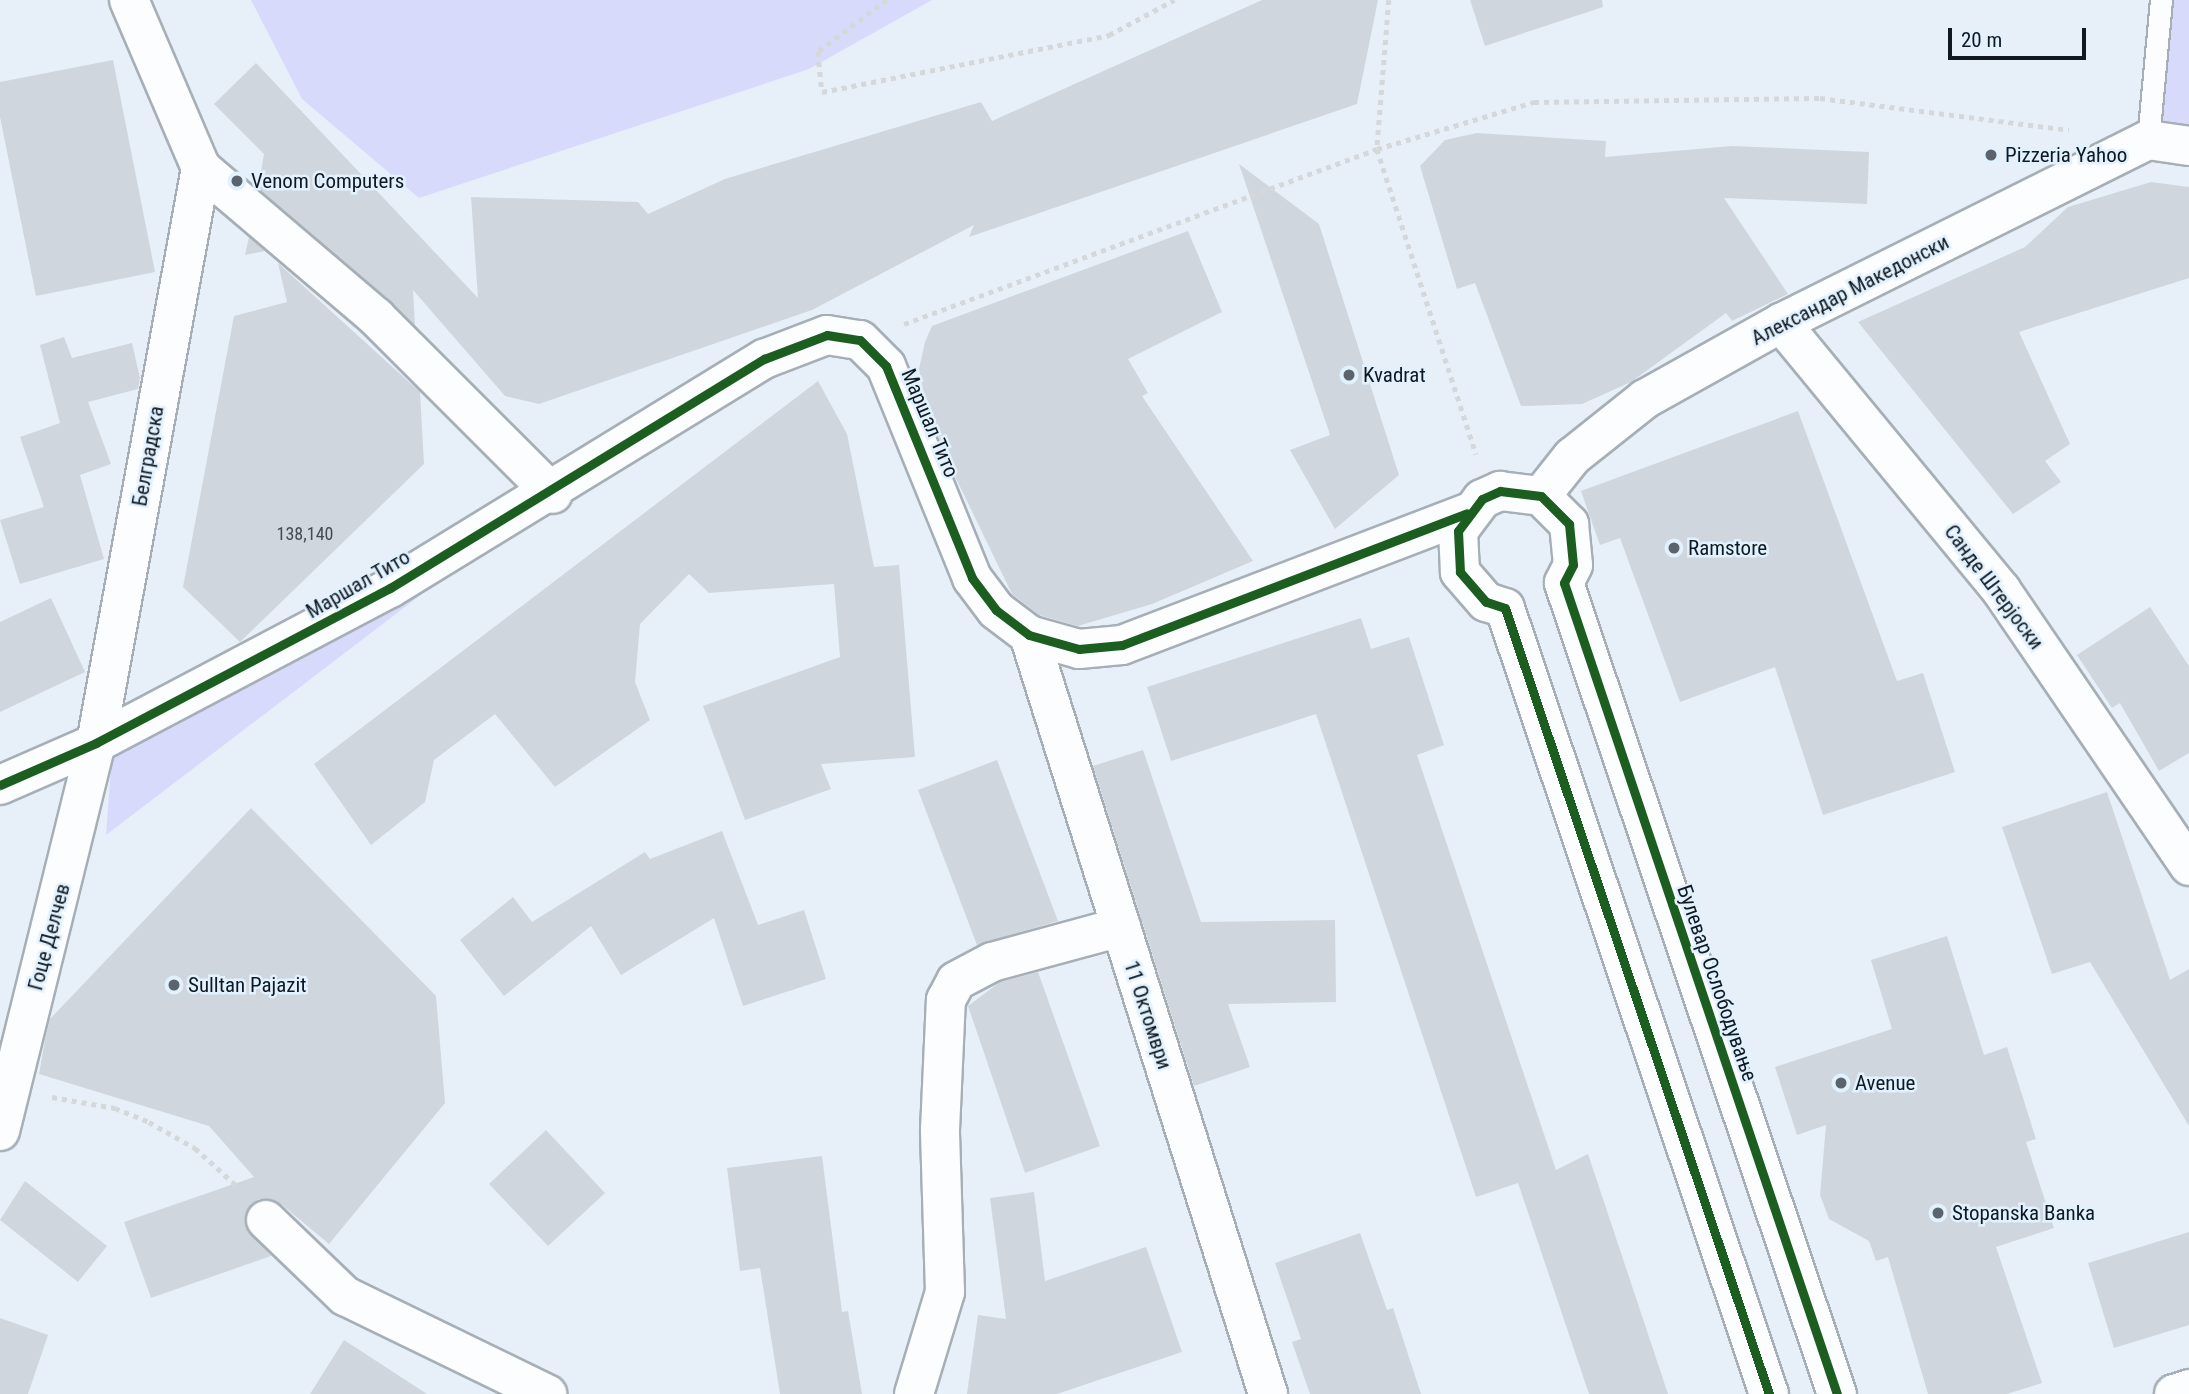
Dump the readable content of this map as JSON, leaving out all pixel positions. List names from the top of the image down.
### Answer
{
  "streets": {
    "street": [
      "Александар Македонски",
      "Маршал Тито",
      "Белградска",
      "Санде Штерјоски",
      "Гоце Делчев",
      "Булевар Ослободување",
      "11 Октомври"
    ]
  },
  "crossings": [
    ["Александар Македонски", "Маршал Тито"],
    ["Александар Македонски", "Санде Штерјоски"],
    ["Александар Македонски", "Булевар Ослободување"],
    ["Маршал Тито", "Белградска"],
    ["Маршал Тито", "Гоце Делчев"],
    ["Маршал Тито", "Булевар Ослободување"],
    ["Маршал Тито", "11 Октомври"],
    ["Белградска", "Гоце Делчев"]
  ],
  "places": [
    "Pizzeria Yahoo",
    "Venom Computers",
    "Kvadrat",
    "Ramstore",
    "Sulltan Pajazit",
    "Avenue",
    "Stopanska Banka"
  ],
  "house_numbers": ["138,140"],
  "scale_bar": "20 m"
}
